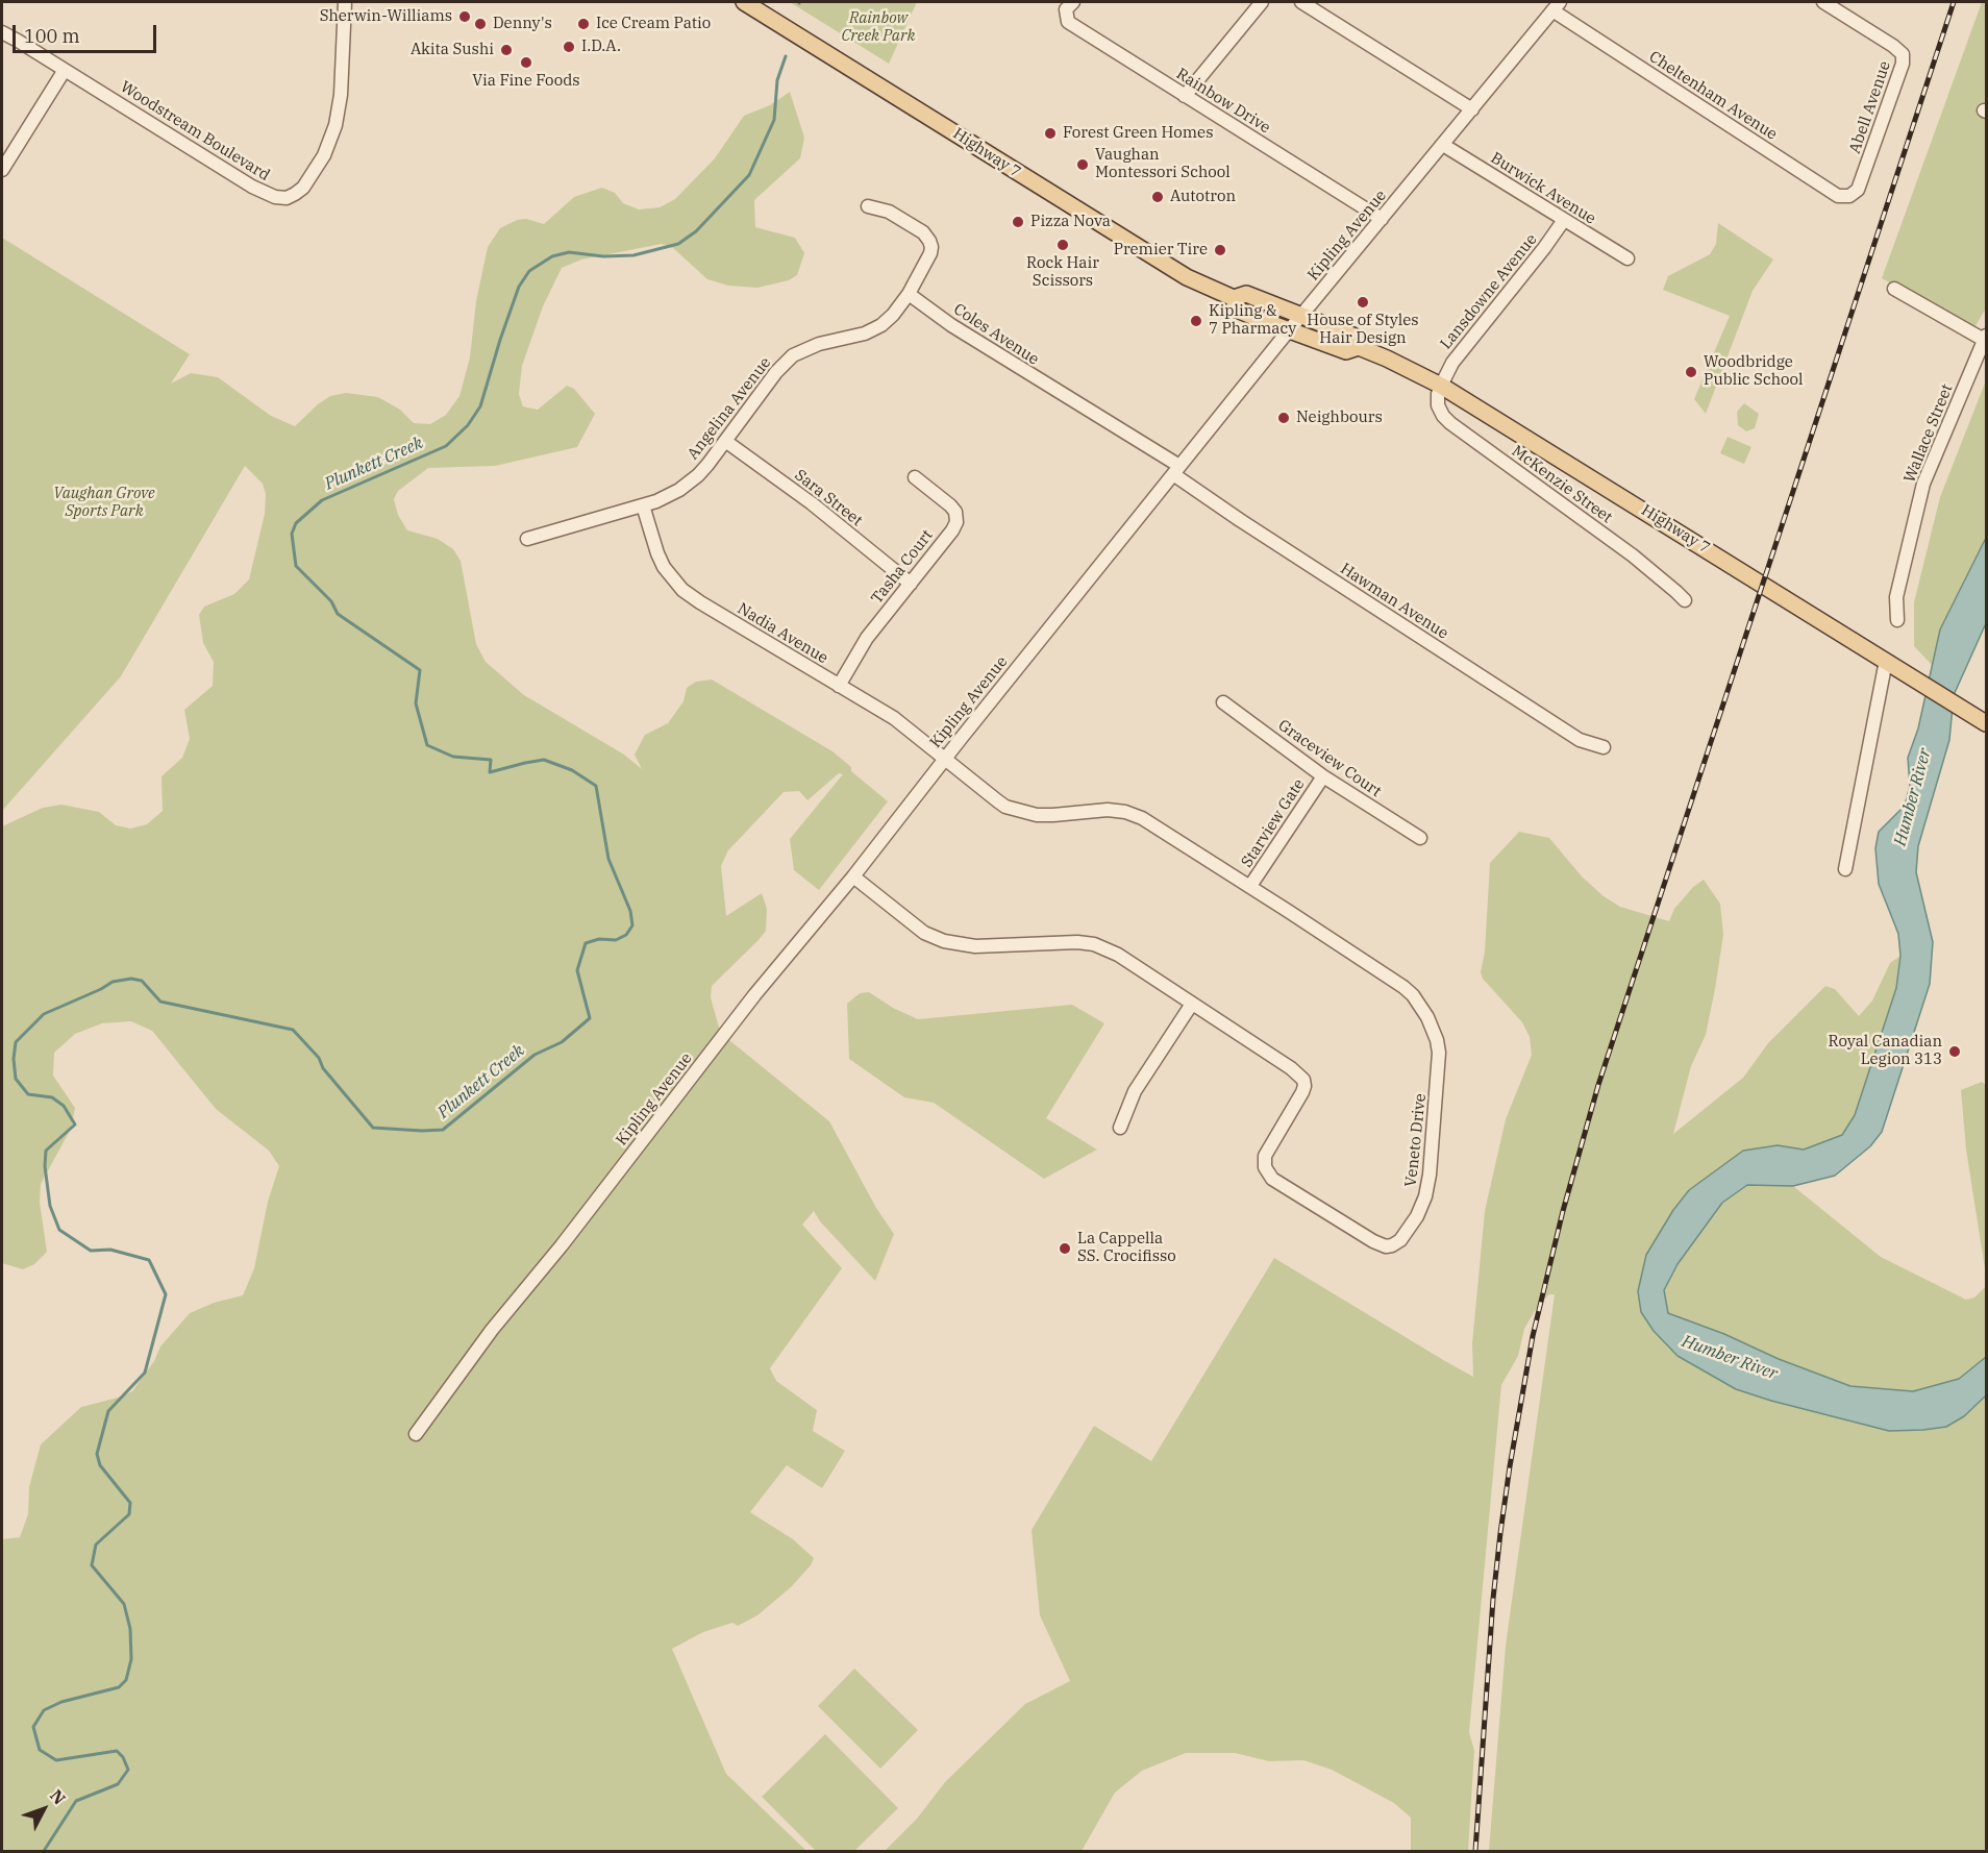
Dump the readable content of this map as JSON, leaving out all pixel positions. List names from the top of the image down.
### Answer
{
  "streets": {
    "main road": ["Highway 7"],
    "street": [
      "Cheltenham Avenue",
      "Rainbow Drive",
      "Abell Avenue",
      "Woodstream Boulevard",
      "Burwick Avenue",
      "Kipling Avenue",
      "Lansdowne Avenue",
      "Coles Avenue",
      "Angelina Avenue",
      "Wallace Street",
      "McKenzie Street",
      "Sara Street",
      "Tasha Court",
      "Hawman Avenue",
      "Nadia Avenue",
      "Graceview Court",
      "Starview Gate",
      "Veneto Drive"
    ]
  },
  "crossings": [
    ["Cheltenham Avenue", "Abell Avenue"],
    ["Cheltenham Avenue", "Kipling Avenue"],
    ["Rainbow Drive", "Kipling Avenue"],
    ["Highway 7", "Kipling Avenue"],
    ["Highway 7", "Lansdowne Avenue"],
    ["Highway 7", "McKenzie Street"],
    ["Burwick Avenue", "Kipling Avenue"],
    ["Burwick Avenue", "Lansdowne Avenue"],
    ["Kipling Avenue", "Coles Avenue"],
    ["Kipling Avenue", "Hawman Avenue"],
    ["Kipling Avenue", "Nadia Avenue"],
    ["Kipling Avenue", "Veneto Drive"],
    ["Lansdowne Avenue", "McKenzie Street"],
    ["Coles Avenue", "Angelina Avenue"],
    ["Coles Avenue", "Hawman Avenue"],
    ["Angelina Avenue", "Sara Street"],
    ["Angelina Avenue", "Nadia Avenue"],
    ["Sara Street", "Tasha Court"],
    ["Tasha Court", "Nadia Avenue"],
    ["Nadia Avenue", "Veneto Drive"],
    ["Graceview Court", "Starview Gate"],
    ["Starview Gate", "Veneto Drive"]
  ],
  "water": ["Plunkett Creek", "Humber River"],
  "parks": ["Rainbow Creek Park", "Vaughan Grove Sports Park"],
  "places": [
    "Sherwin-Williams",
    "Denny's",
    "Ice Cream Patio",
    "I.D.A.",
    "Akita Sushi",
    "Via Fine Foods",
    "Forest Green Homes",
    "Vaughan Montessori School",
    "Autotron",
    "Pizza Nova",
    "Rock Hair Scissors",
    "Premier Tire",
    "House of Styles Hair Design",
    "Kipling & 7 Pharmacy",
    "Woodbridge Public School",
    "Neighbours",
    "Royal Canadian Legion 313",
    "La Cappella SS. Crocifisso"
  ],
  "scale_bar": "100 m",
  "north": "top right"
}
